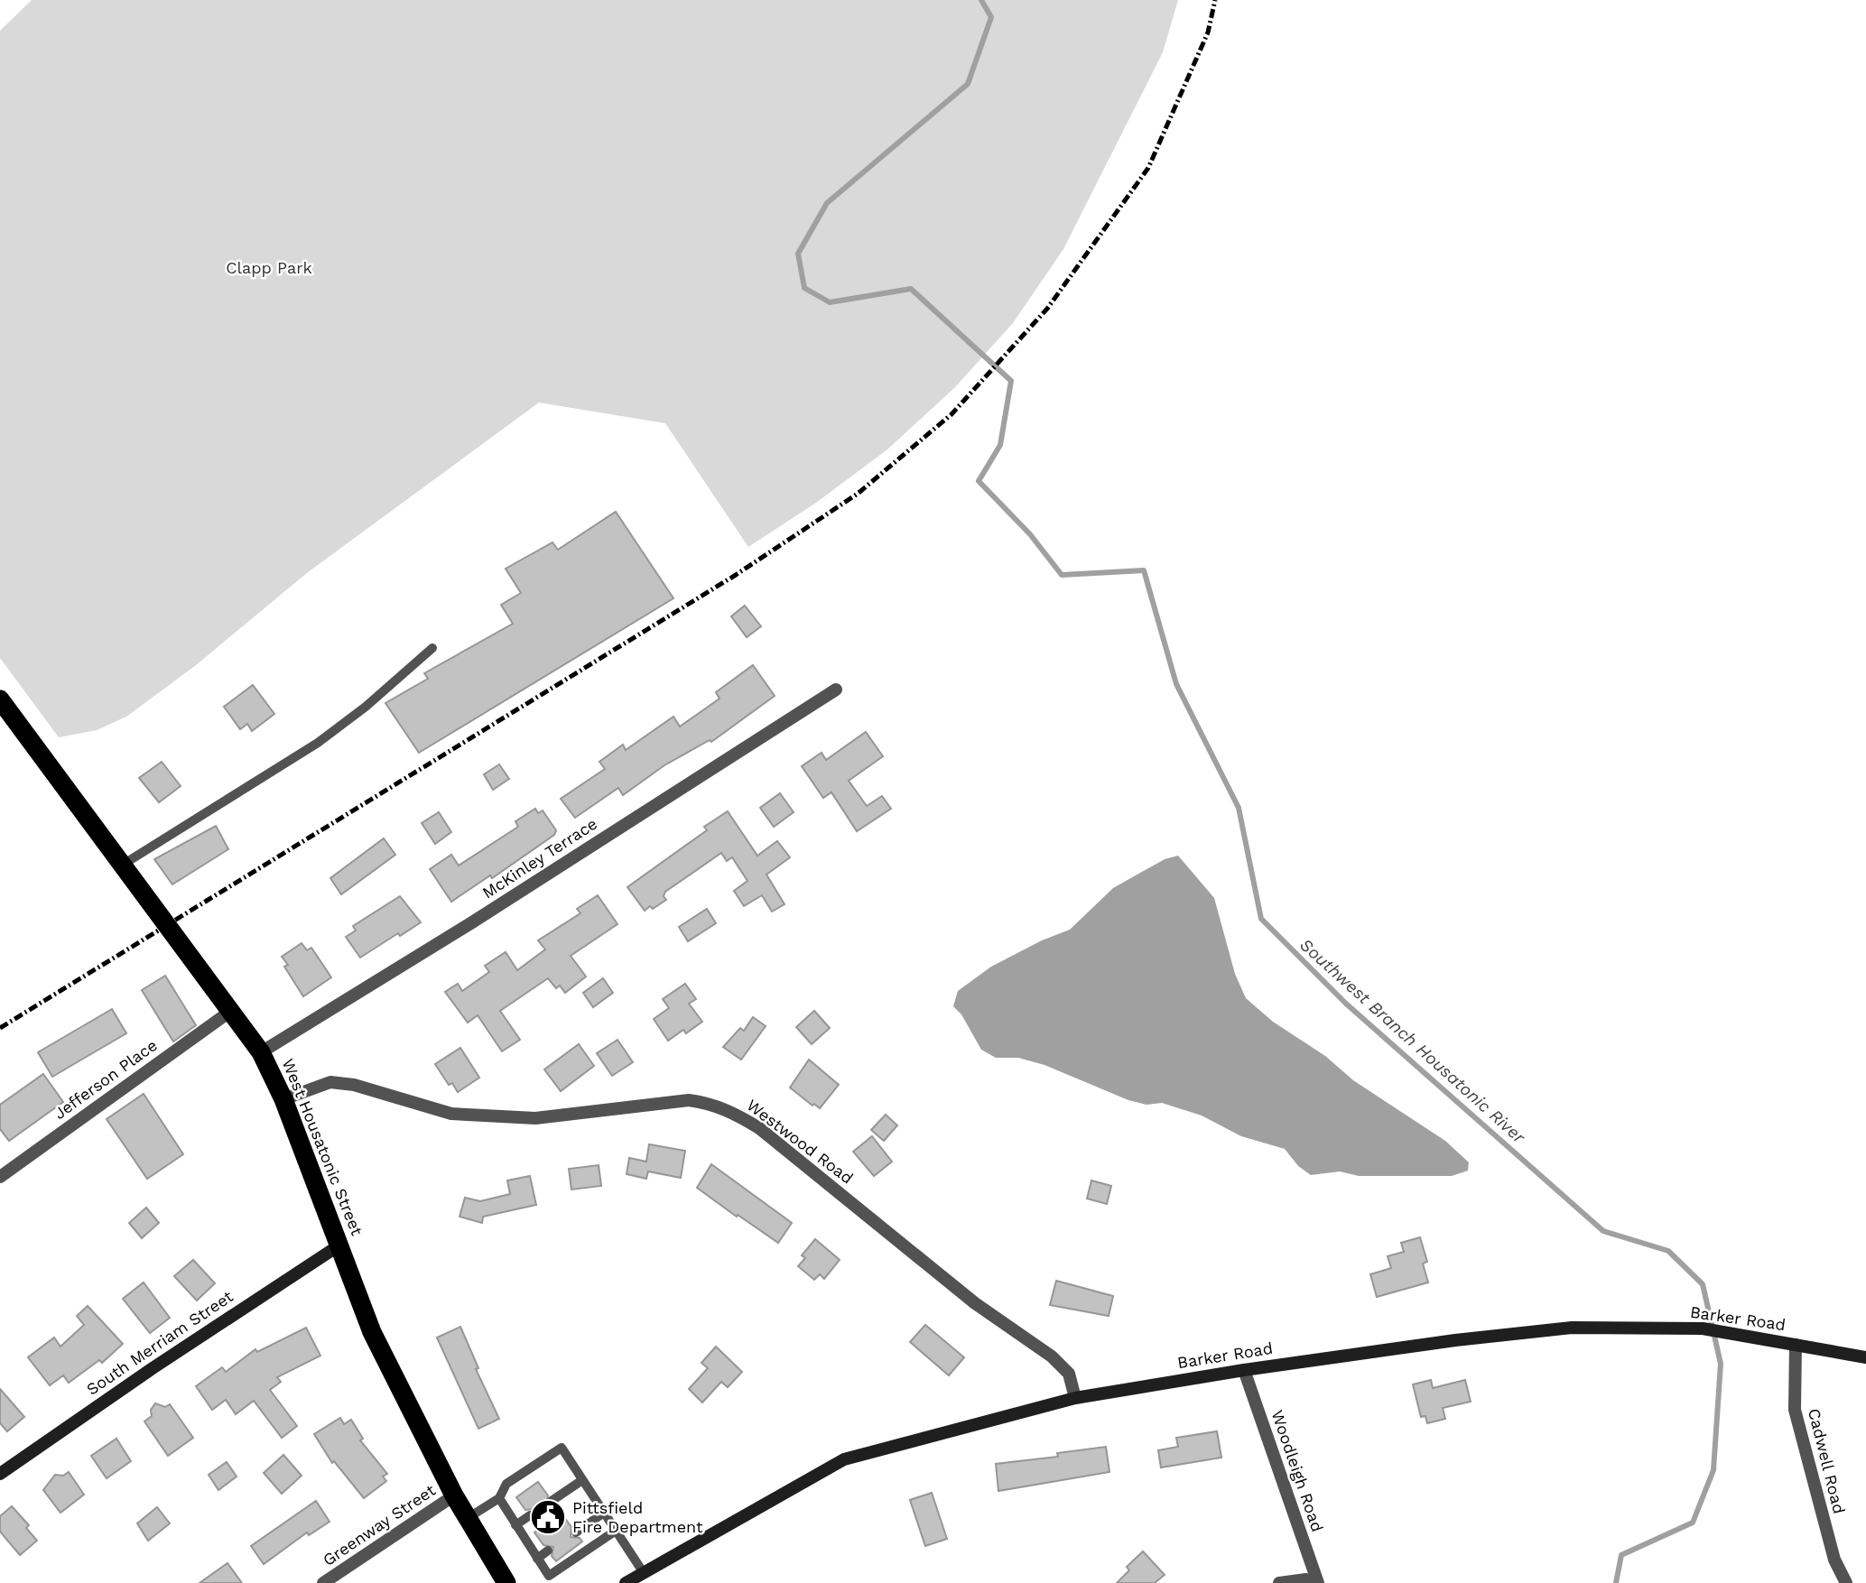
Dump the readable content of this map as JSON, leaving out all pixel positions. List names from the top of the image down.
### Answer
{
  "streets": {
    "highway": ["West Housatonic Street"],
    "street": [
      "McKinley Terrace",
      "Jefferson Place",
      "Westwood Road",
      "Barker Road",
      "South Merriam Street",
      "Cadwell Road",
      "Woodleigh Road",
      "Greenway Street"
    ]
  },
  "crossings": [
    ["McKinley Terrace", "West Housatonic Street"],
    ["Jefferson Place", "West Housatonic Street"],
    ["Westwood Road", "West Housatonic Street"],
    ["Westwood Road", "Barker Road"],
    ["West Housatonic Street", "South Merriam Street"],
    ["West Housatonic Street", "Greenway Street"],
    ["Barker Road", "Cadwell Road"],
    ["Barker Road", "Woodleigh Road"]
  ],
  "water": ["Southwest Branch Housatonic River"],
  "parks": ["Clapp Park"],
  "places": {
    "public building": ["Pittsfield Fire Department"]
  }
}
